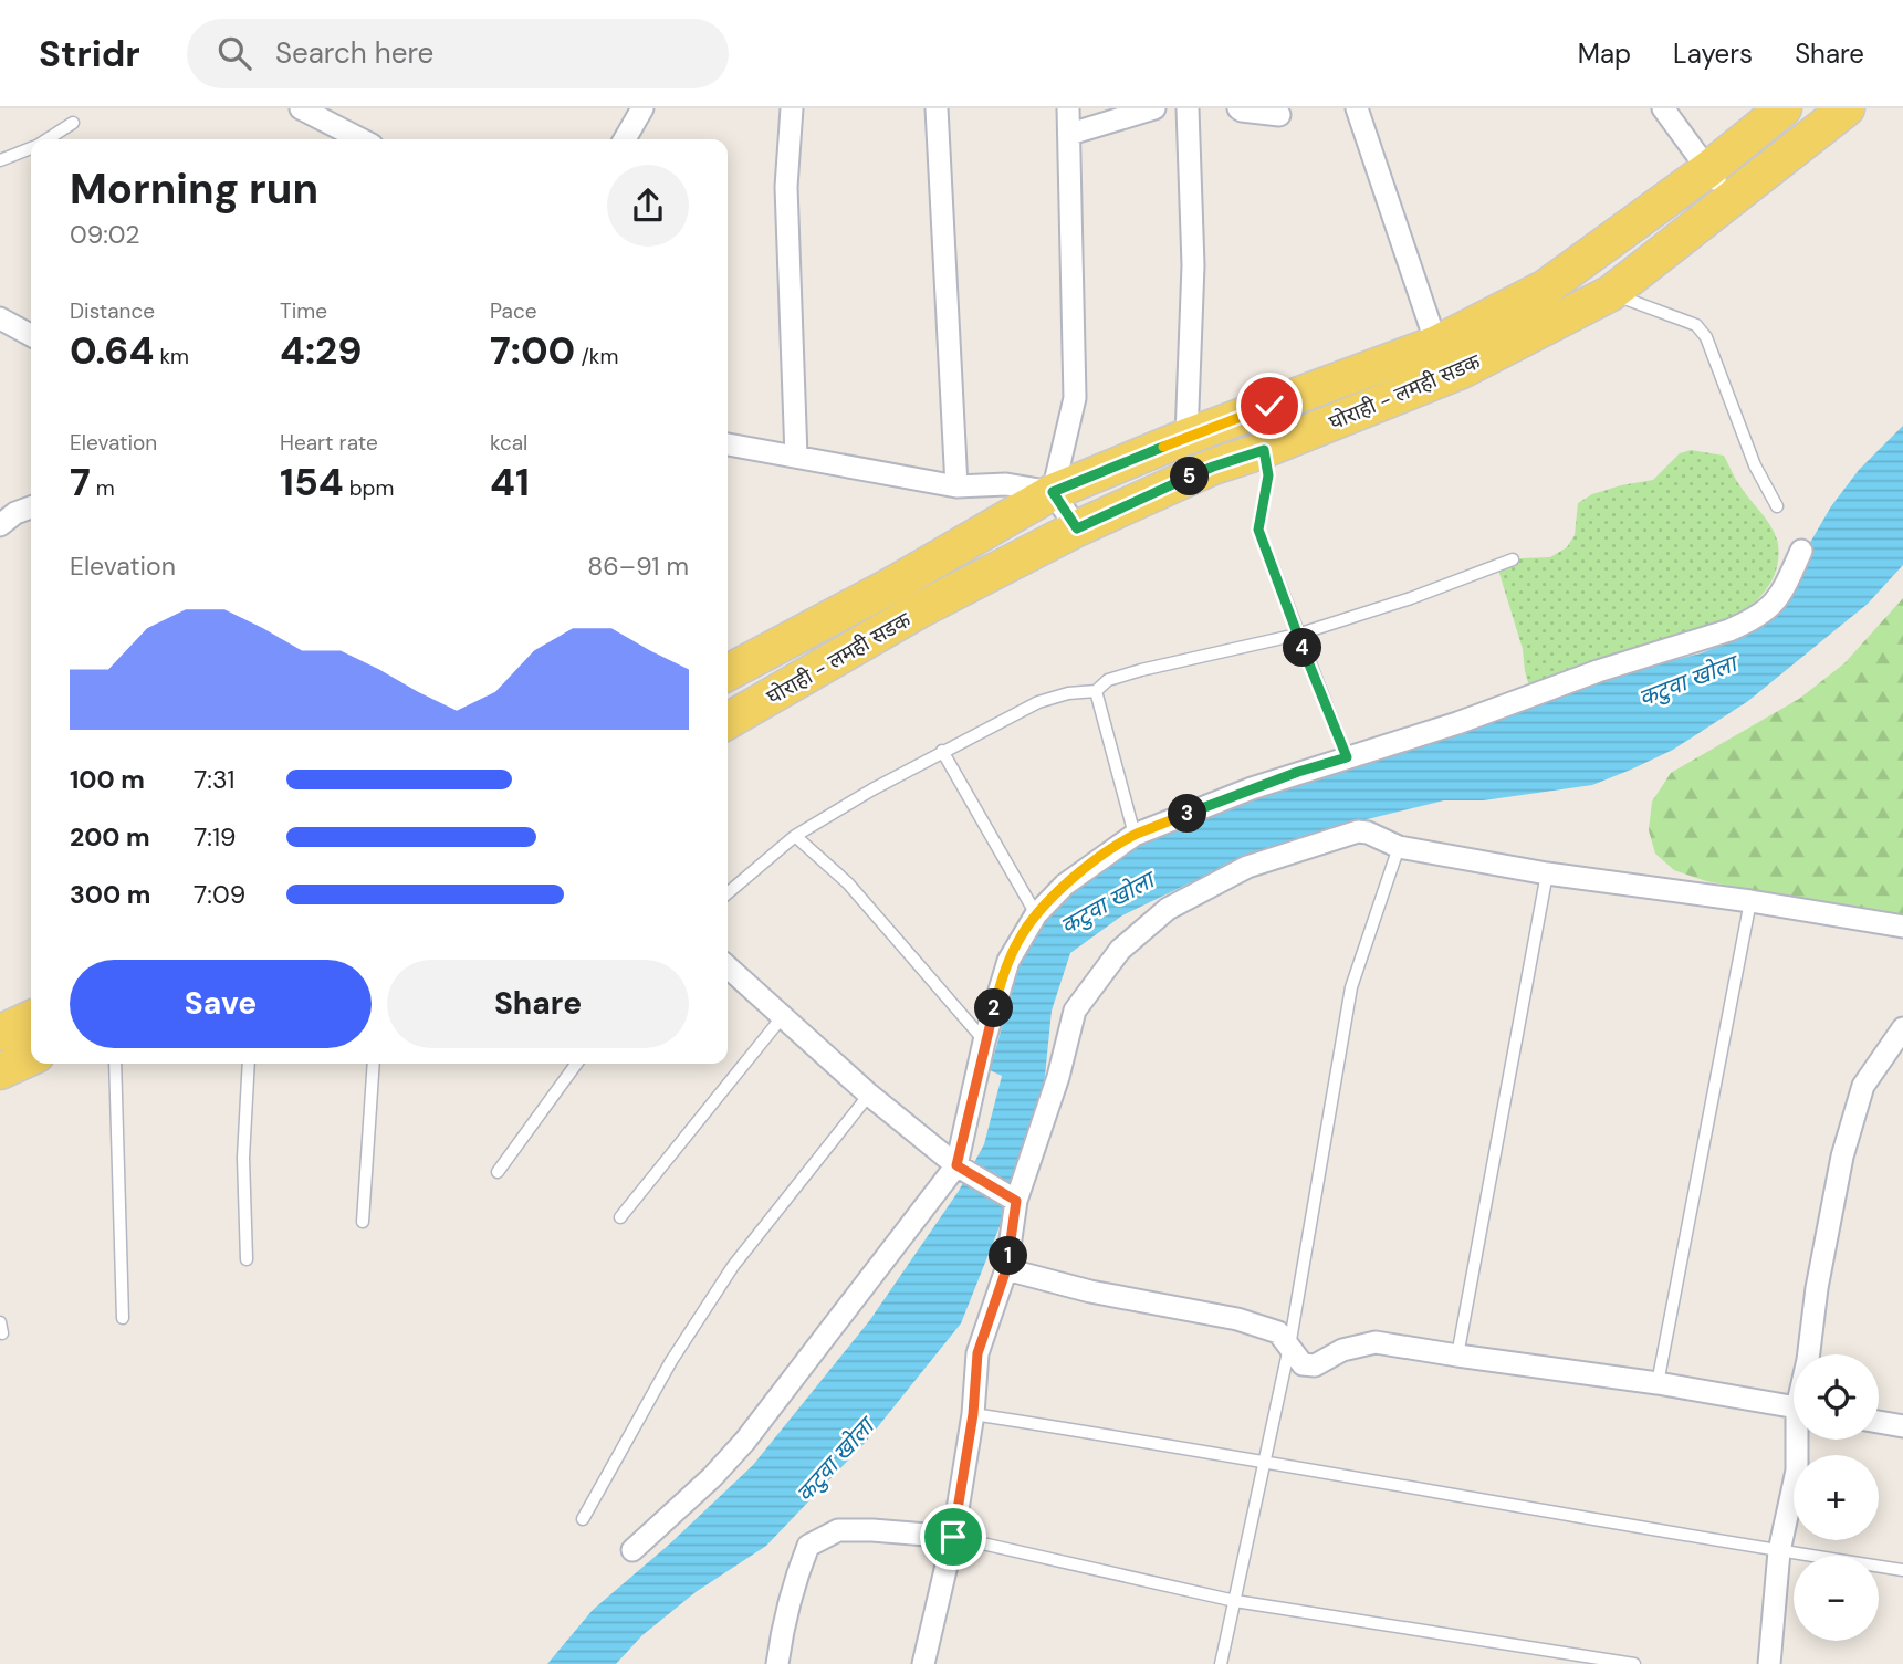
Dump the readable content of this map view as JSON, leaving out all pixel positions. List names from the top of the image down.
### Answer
{
  "streets": {
    "main road": ["घोराही - लमही सडक"]
  },
  "water": ["कटुवा खोला"],
  "page": {
    "header": "Stridr",
    "search": "Search here",
    "nav": ["Map", "Layers", "Share"],
    "heading": ["Morning run", "09:02"],
    "stats": [
      ["Distance", "0.64 km"],
      ["Time", "4:29"],
      ["Pace", "7:00 /km"],
      ["Elevation", "7 m"],
      ["Heart rate", "154 bpm"],
      ["kcal", "41"]
    ],
    "pins": [
      "5",
      "4",
      "3",
      "2",
      "1"
    ],
    "chart": ["Elevation", "86–91 m"],
    "list": [
      {
        "name": "100 m",
        "note": "7:31"
      },
      {
        "name": "200 m",
        "note": "7:19"
      },
      {
        "name": "300 m",
        "note": "7:09"
      }
    ],
    "buttons": ["Save", "Share"],
    "map_buttons": ["+", "−"]
  }
}
